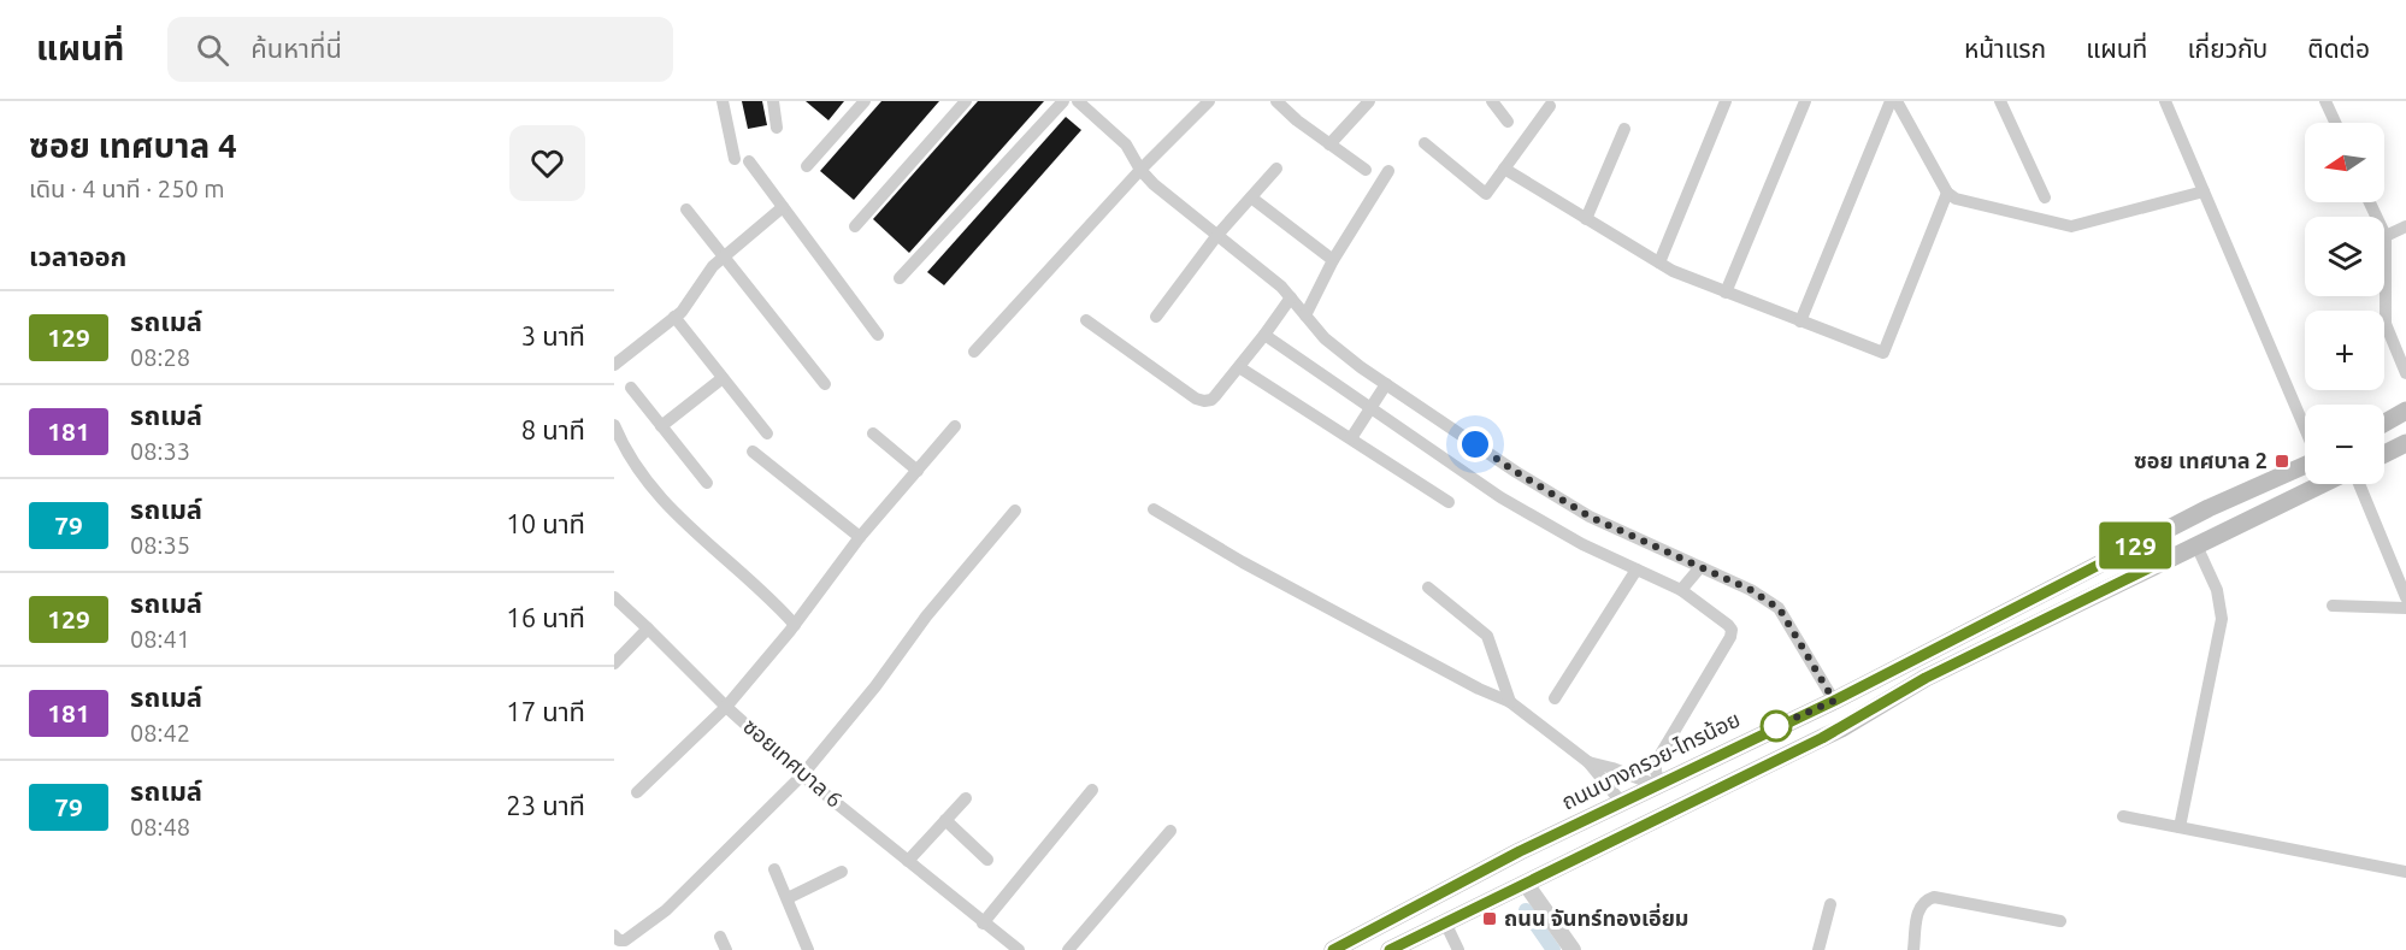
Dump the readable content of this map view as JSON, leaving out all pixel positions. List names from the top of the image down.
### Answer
{
  "streets": {
    "main road": ["ถนนบางกรวย-ไทรน้อย"],
    "street": ["ซอยเทศบาล 6"]
  },
  "places": {
    "transit": ["ซอย เทศบาล 2", "ถนน จันทร์ทองเอี่ยม"]
  },
  "lines": ["bus line 129"],
  "north": "left",
  "page": {
    "header": "แผนที่",
    "search": "ค้นหาที่นี่",
    "nav": [
      "หน้าแรก",
      "แผนที่",
      "เกี่ยวกับ",
      "ติดต่อ"
    ],
    "heading": [
      ["ซอย เทศบาล 4", "เดิน · 4 นาที · 250 m"],
      "เวลาออก"
    ],
    "on_map": "129",
    "map_buttons": ["+", "−"],
    "list": [
      {
        "mark": "129",
        "name": "รถเมล์",
        "note": "08:28",
        "value": "3 นาที"
      },
      {
        "mark": "181",
        "name": "รถเมล์",
        "note": "08:33",
        "value": "8 นาที"
      },
      {
        "mark": "79",
        "name": "รถเมล์",
        "note": "08:35",
        "value": "10 นาที"
      },
      {
        "mark": "129",
        "name": "รถเมล์",
        "note": "08:41",
        "value": "16 นาที"
      },
      {
        "mark": "181",
        "name": "รถเมล์",
        "note": "08:42",
        "value": "17 นาที"
      },
      {
        "mark": "79",
        "name": "รถเมล์",
        "note": "08:48",
        "value": "23 นาที"
      }
    ]
  }
}
